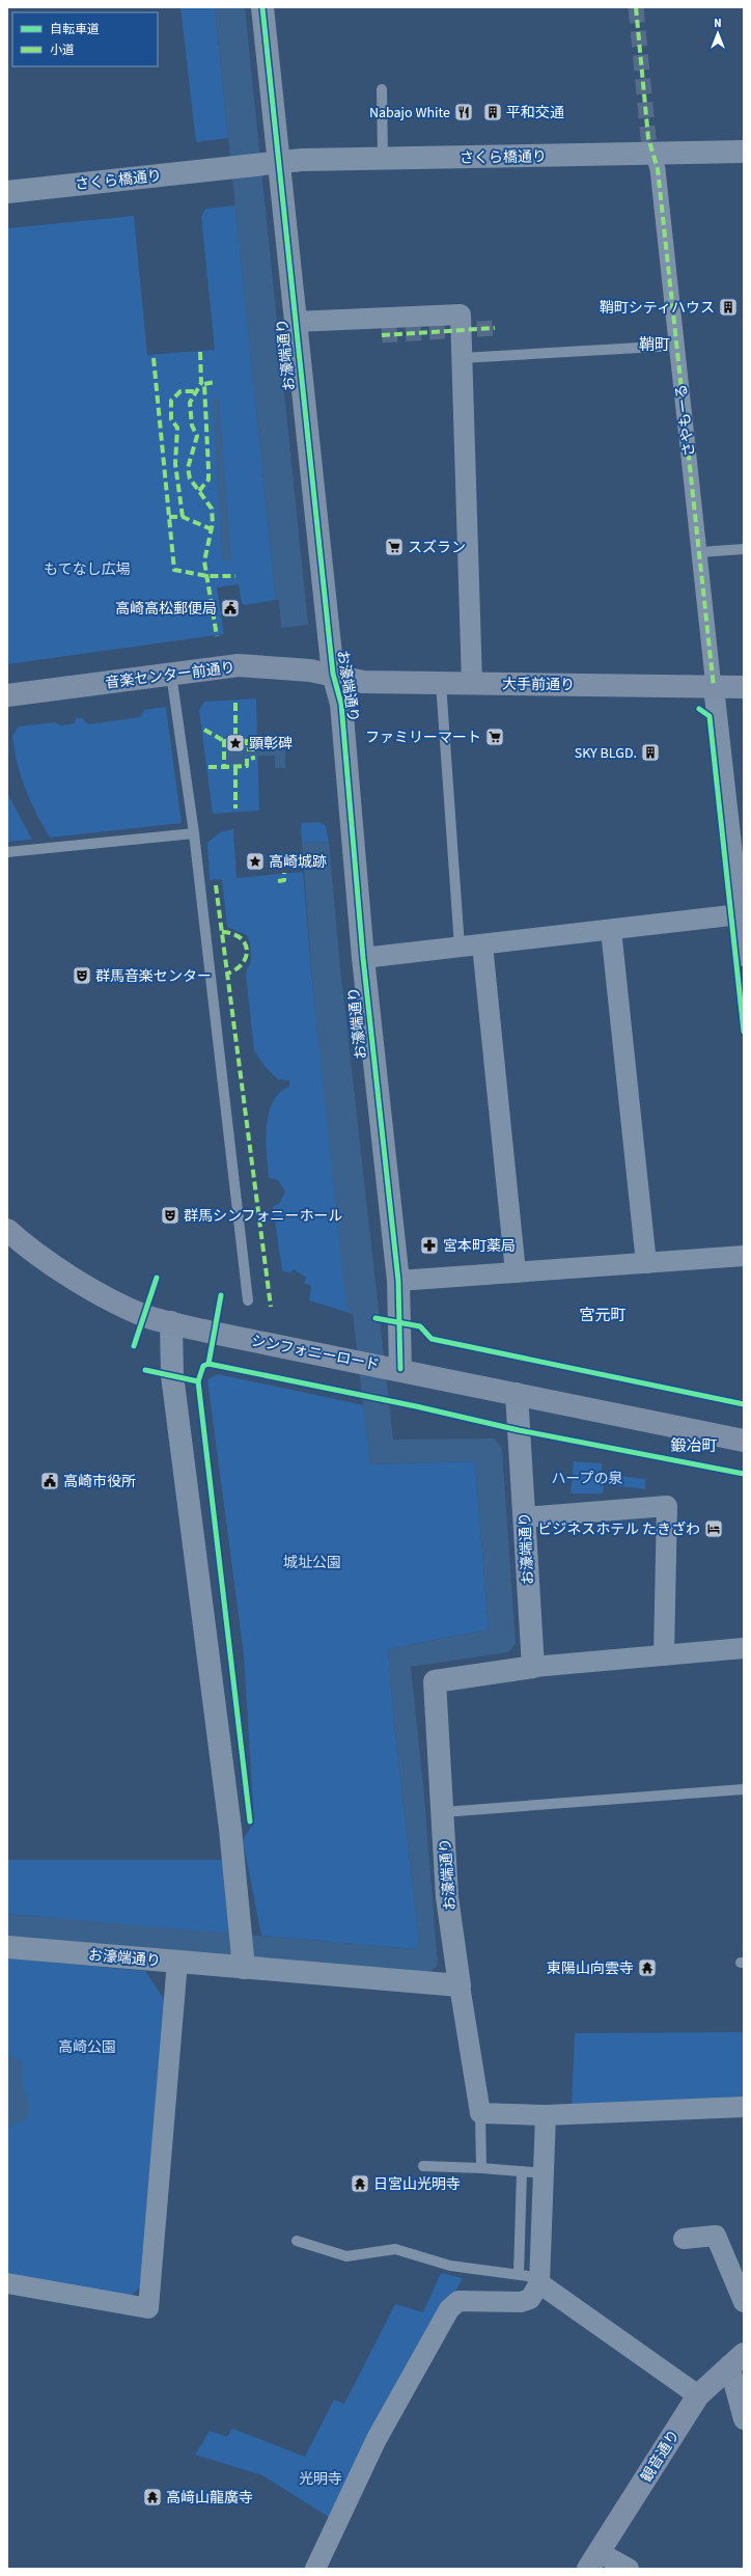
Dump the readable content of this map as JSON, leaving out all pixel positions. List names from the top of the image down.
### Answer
{
  "streets": {
    "main road": [
      "音楽センター前通り",
      "大手前通り",
      "シンフォニーロード",
      "観音通り"
    ],
    "street": ["さくら橋通り", "お濠端通り", "さやもーる"]
  },
  "crossings": [
    ["さくら橋通り", "お濠端通り"],
    ["さくら橋通り", "さやもーる"],
    ["お濠端通り", "音楽センター前通り"],
    ["お濠端通り", "大手前通り"],
    ["お濠端通り", "シンフォニーロード"],
    ["さやもーる", "大手前通り"],
    ["音楽センター前通り", "大手前通り"]
  ],
  "districts": ["鞘町", "宮元町", "鍛冶町"],
  "parks": [
    "もてなし広場",
    "ハープの泉",
    "城址公園",
    "高崎公園",
    "光明寺"
  ],
  "places": {
    "restaurant": ["Nabajo White"],
    "building": ["平和交通", "鞘町シティハウス", "SKY BLGD."],
    "supermarket": ["スズラン", "ファミリーマート"],
    "public building": ["高崎高松郵便局", "高崎市役所"],
    "place": ["顕彰碑", "高崎城跡"],
    "theatre": ["群馬音楽センター", "群馬シンフォニーホール"],
    "pharmacy": ["宮本町薬局"],
    "hotel": ["ビジネスホテル たきざわ"],
    "temple": ["東陽山向雲寺", "日宮山光明寺", "高﨑山龍廣寺"]
  },
  "legend": ["自転車道", "小道"],
  "north": "top"
}
